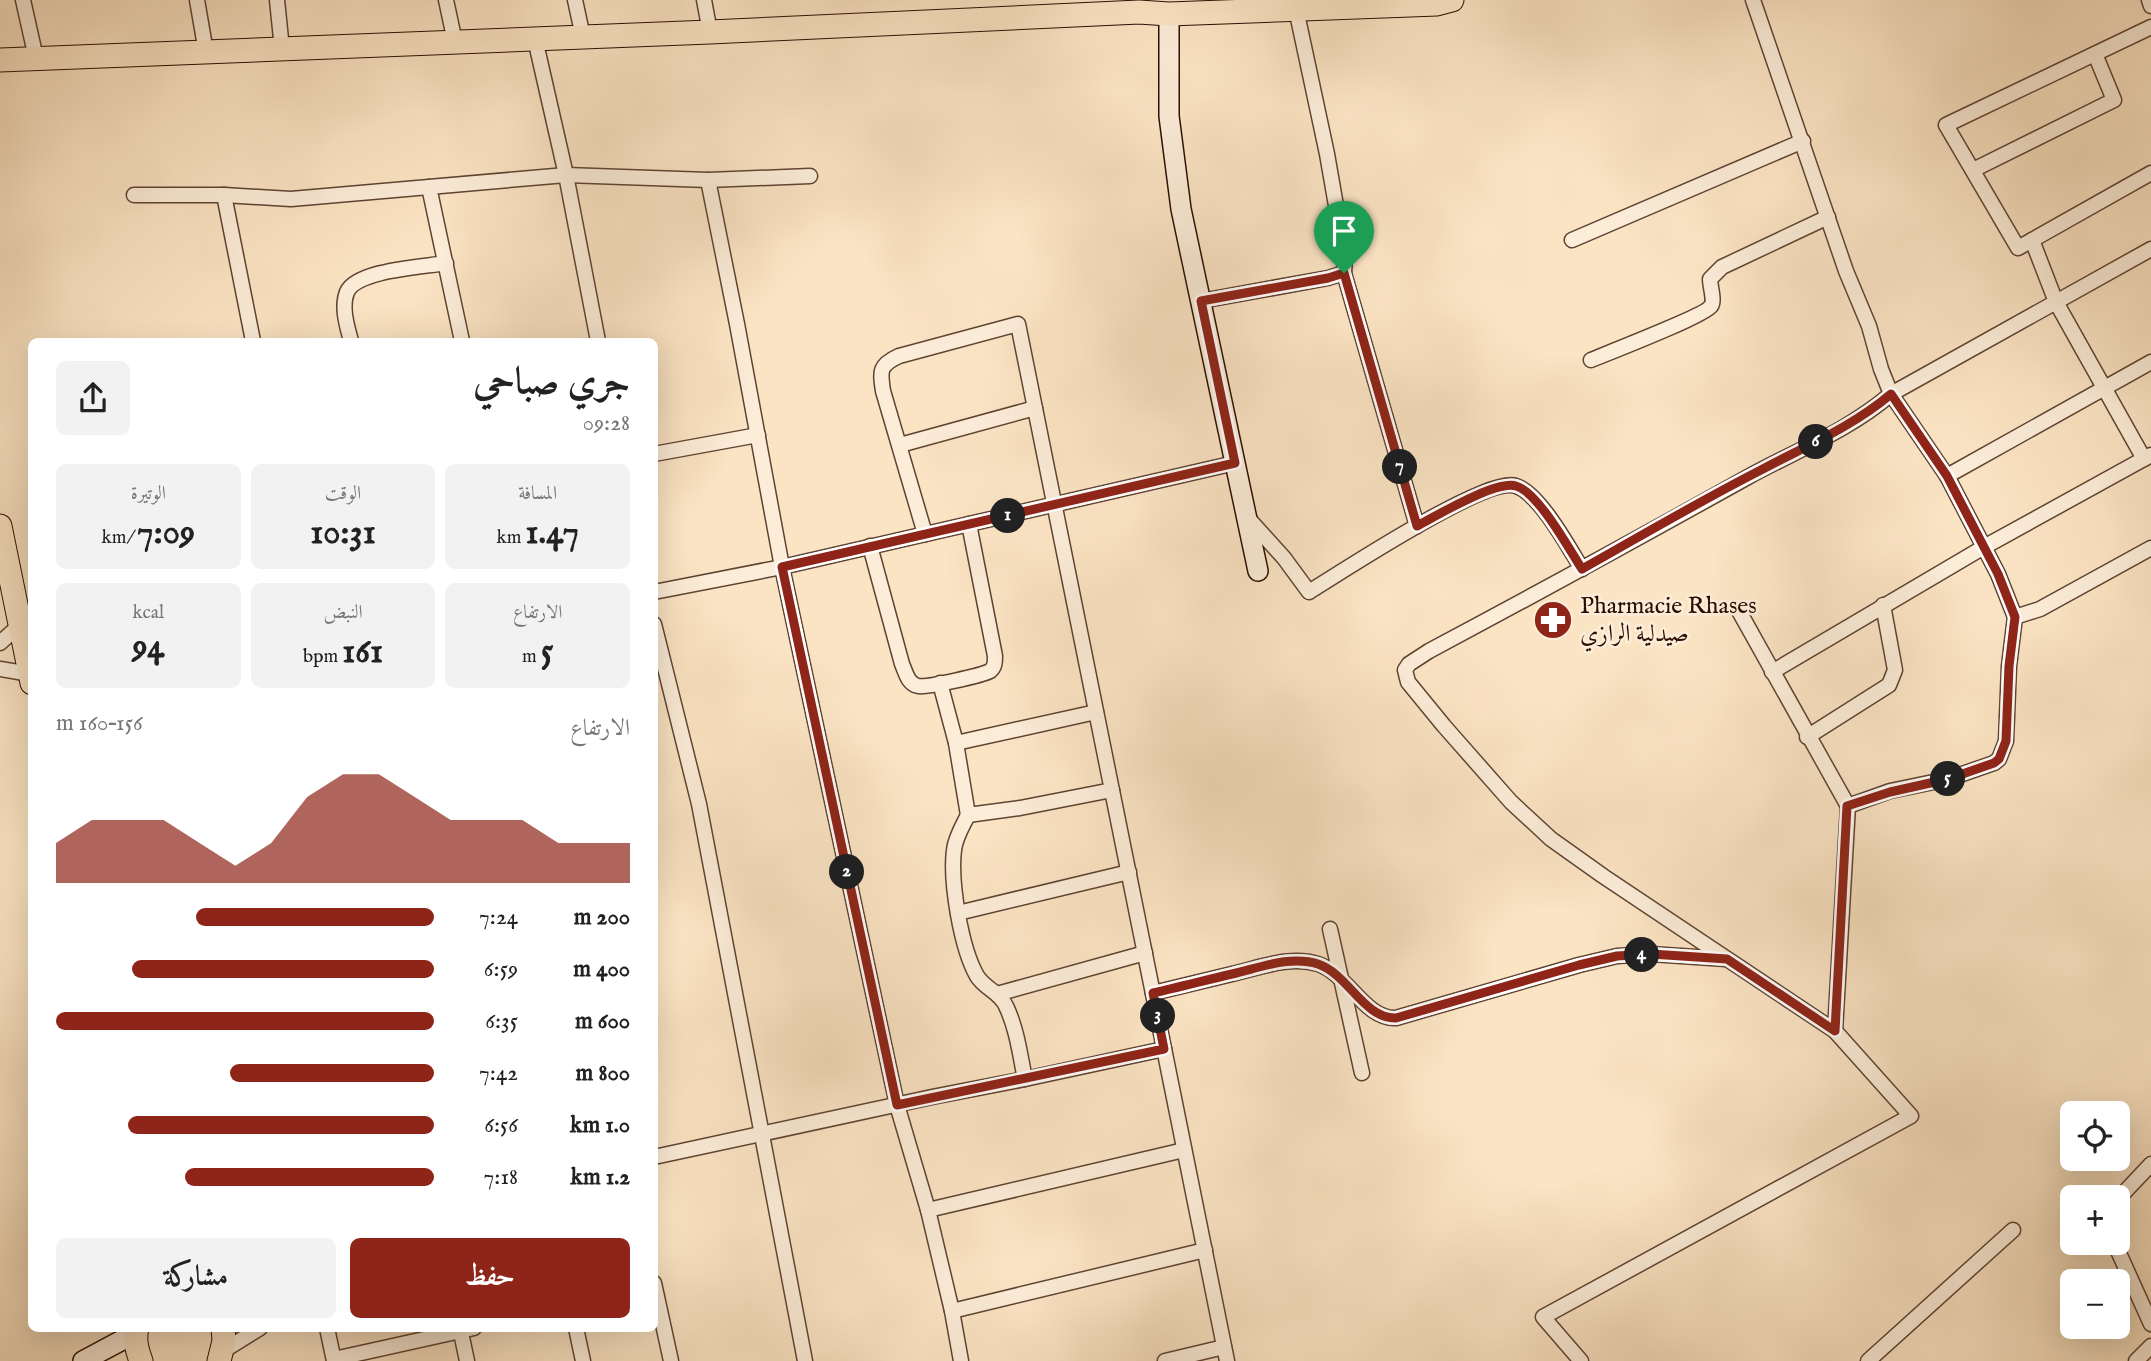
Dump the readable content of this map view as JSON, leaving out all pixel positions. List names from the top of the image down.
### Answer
{
  "places": {
    "pharmacy": ["Pharmacie Rhases صيدلية الرازي"]
  },
  "page": {
    "heading": ["جري صباحي", "09:28"],
    "pins": [
      "6",
      "7",
      "1",
      "5",
      "2",
      "4",
      "3"
    ],
    "stats": [
      ["المسافة", "1.47 km"],
      ["الوقت", "10:31"],
      ["الوتيرة", "7:09 /km"],
      ["الارتفاع", "5 m"],
      ["النبض", "161 bpm"],
      ["kcal", "94"]
    ],
    "chart": ["الارتفاع", "156–160 m"],
    "list": [
      {
        "name": "200 m",
        "note": "7:24"
      },
      {
        "name": "400 m",
        "note": "6:59"
      },
      {
        "name": "600 m",
        "note": "6:35"
      },
      {
        "name": "800 m",
        "note": "7:42"
      },
      {
        "name": "1.0 km",
        "note": "6:56"
      },
      {
        "name": "1.2 km",
        "note": "7:18"
      }
    ],
    "map_buttons": ["+", "−"],
    "buttons": ["حفظ", "مشاركة"]
  }
}
